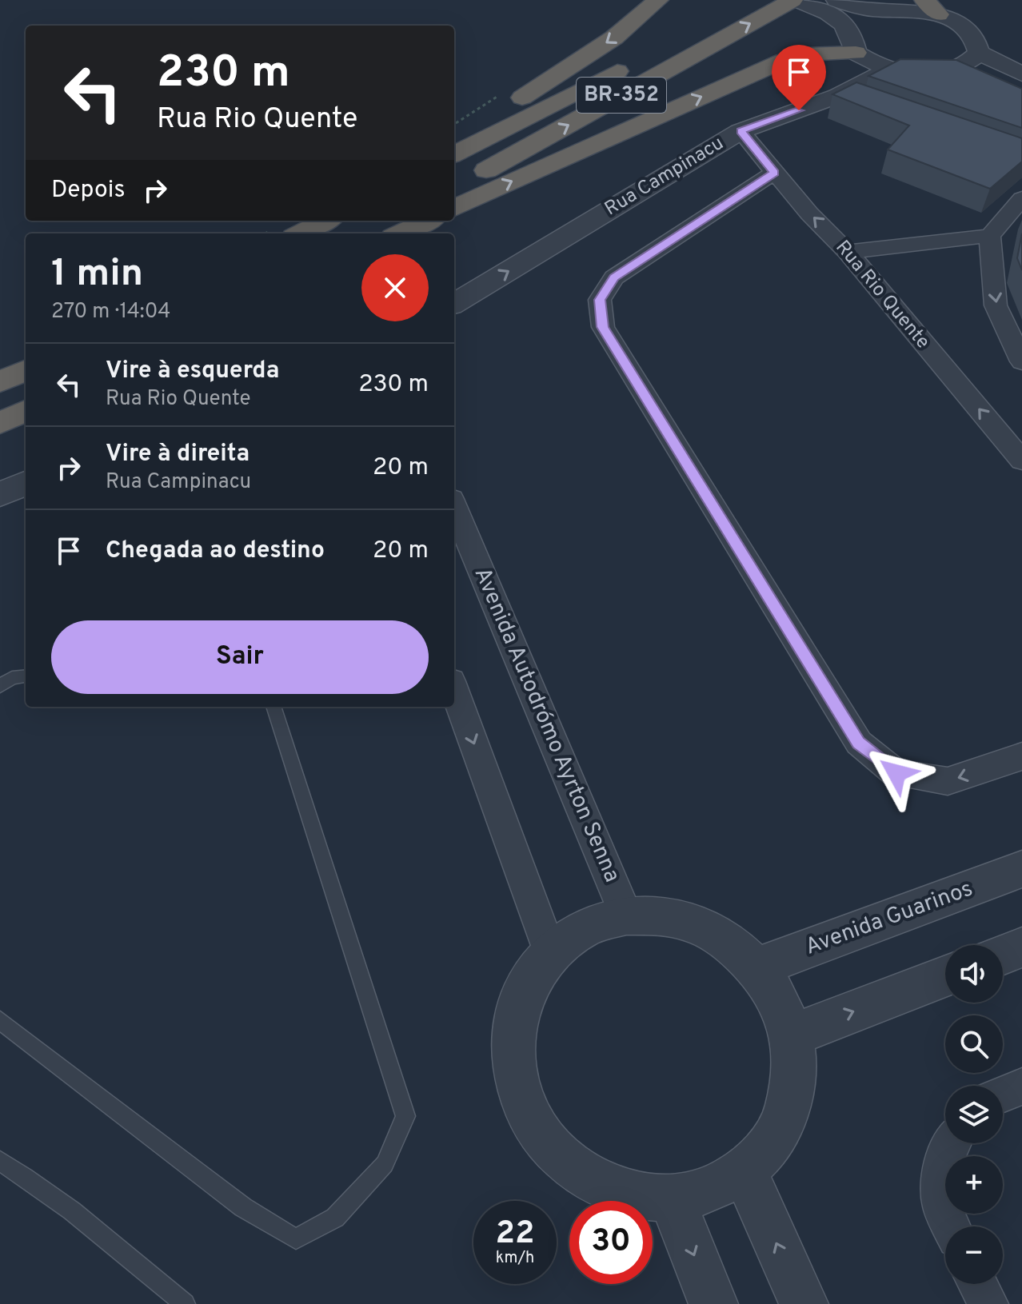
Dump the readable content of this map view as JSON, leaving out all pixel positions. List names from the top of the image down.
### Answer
{
  "streets": {
    "highway": ["BR-352"],
    "street": [
      "Rua Campinacu",
      "Rua Rio Quente",
      "Avenida Autodrómo Ayrton Senna",
      "Avenida Guarinos"
    ]
  },
  "crossings": [
    ["Rua Campinacu", "Rua Rio Quente"]
  ],
  "one_way": ["Rua Campinacu", "Rua Rio Quente"],
  "page": {
    "turn": ["230 m", "Rua Rio Quente"],
    "then": "Depois",
    "heading": ["1 min", "270 m · 14:04"],
    "list": [
      {
        "name": "Vire à esquerda",
        "note": "Rua Rio Quente",
        "value": "230 m"
      },
      {
        "name": "Vire à direita",
        "note": "Rua Campinacu",
        "value": "20 m"
      },
      {
        "name": "Chegada ao destino",
        "value": "20 m"
      }
    ],
    "buttons": "Sair",
    "map_buttons": ["+", "−"],
    "speed": "22 km/h",
    "limit": "30"
  }
}
